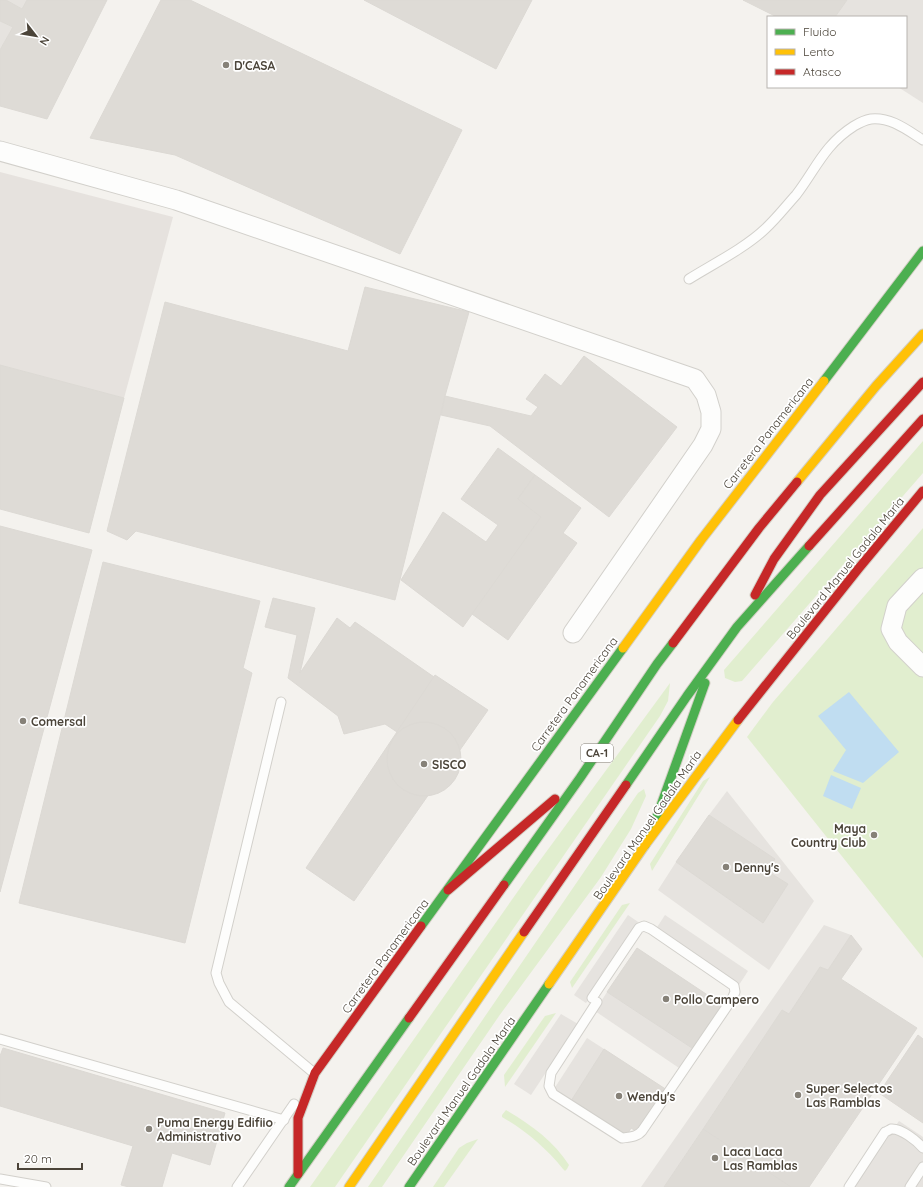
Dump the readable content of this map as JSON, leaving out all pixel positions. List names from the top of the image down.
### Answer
{
  "streets": {
    "main road": ["Carretera Panamericana", "Boulevard Manuel Gadala María", "CA-1"]
  },
  "crossings": [
    ["Carretera Panamericana", "CA-1"]
  ],
  "places": [
    "D'CASA",
    "Comersal",
    "SISCO",
    "Maya Country Club",
    "Denny's",
    "Pollo Campero",
    "Super Selectos Las Ramblas",
    "Wendy's",
    "Puma Energy Edifiio Administrativo",
    "Laca Laca Las Ramblas"
  ],
  "legend": ["Fluido", "Lento", "Atasco"],
  "scale_bar": "20 m",
  "north": "bottom right"
}
